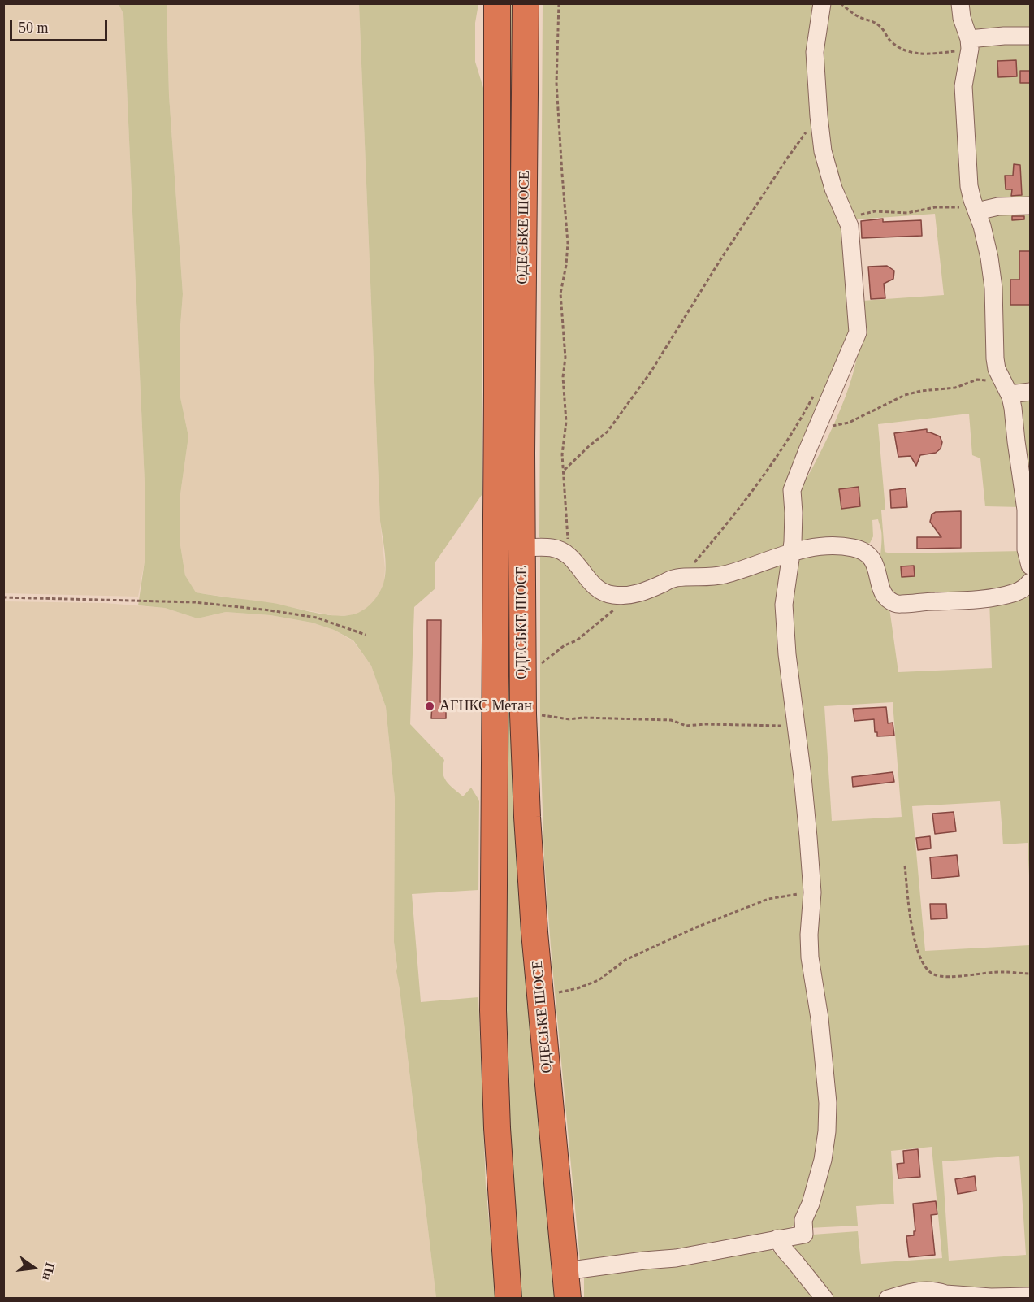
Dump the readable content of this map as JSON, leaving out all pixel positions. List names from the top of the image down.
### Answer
{
  "streets": {
    "highway": ["ОДЕСЬКЕ ШОСЕ"]
  },
  "places": ["АГНКС Метан"],
  "scale_bar": "50 m",
  "north": "right"
}
